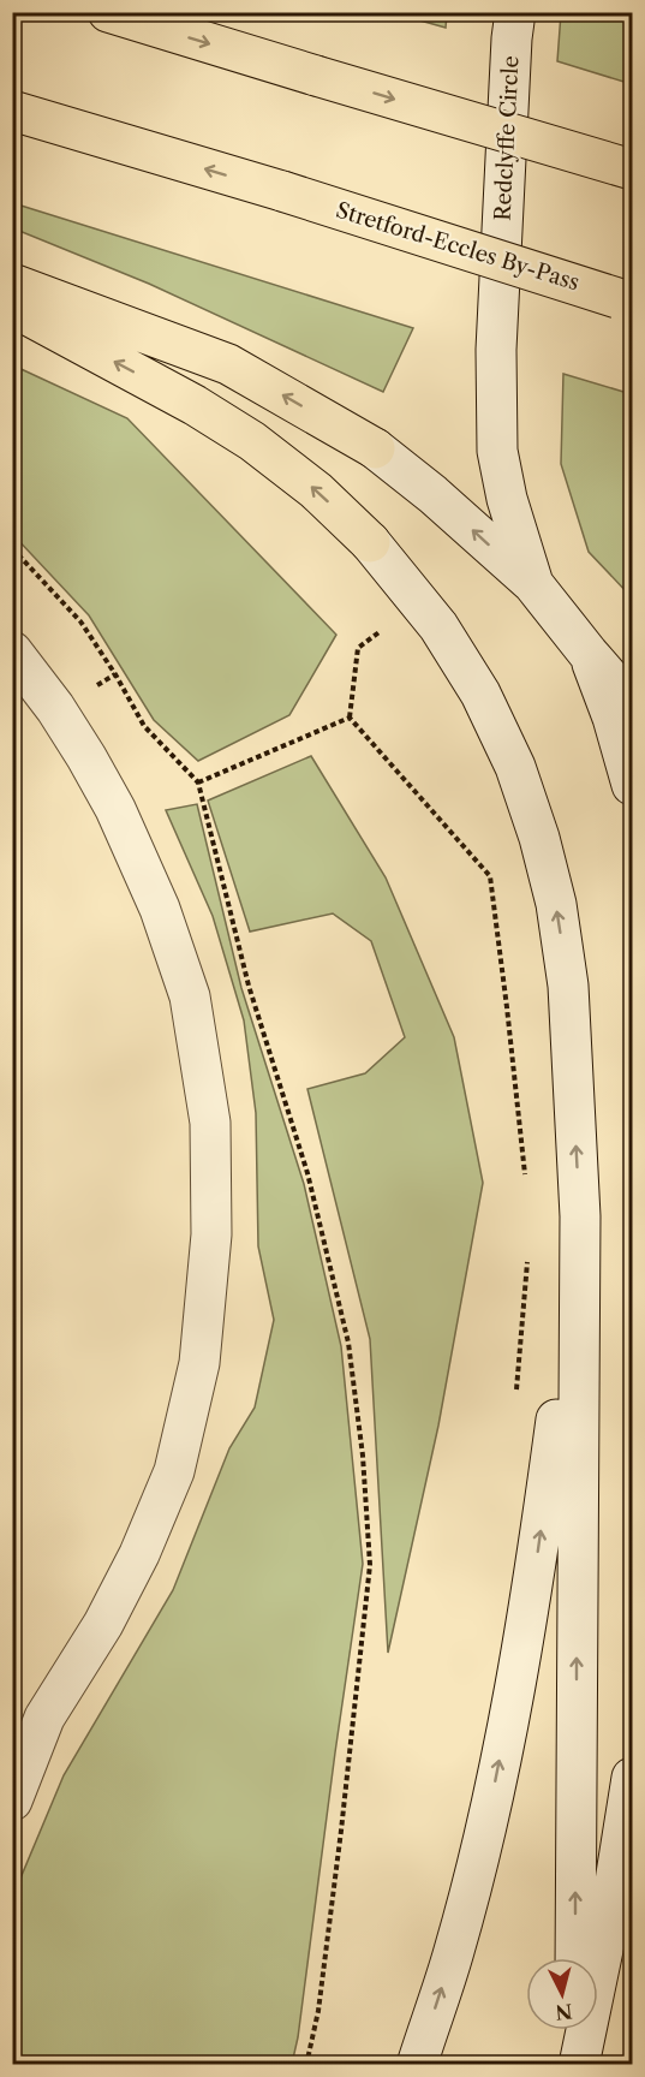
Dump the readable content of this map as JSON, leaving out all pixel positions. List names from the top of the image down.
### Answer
{
  "streets": {
    "highway": ["Stretford-Eccles By-Pass"],
    "main road": ["Redclyffe Circle"]
  },
  "north": "bottom"
}
